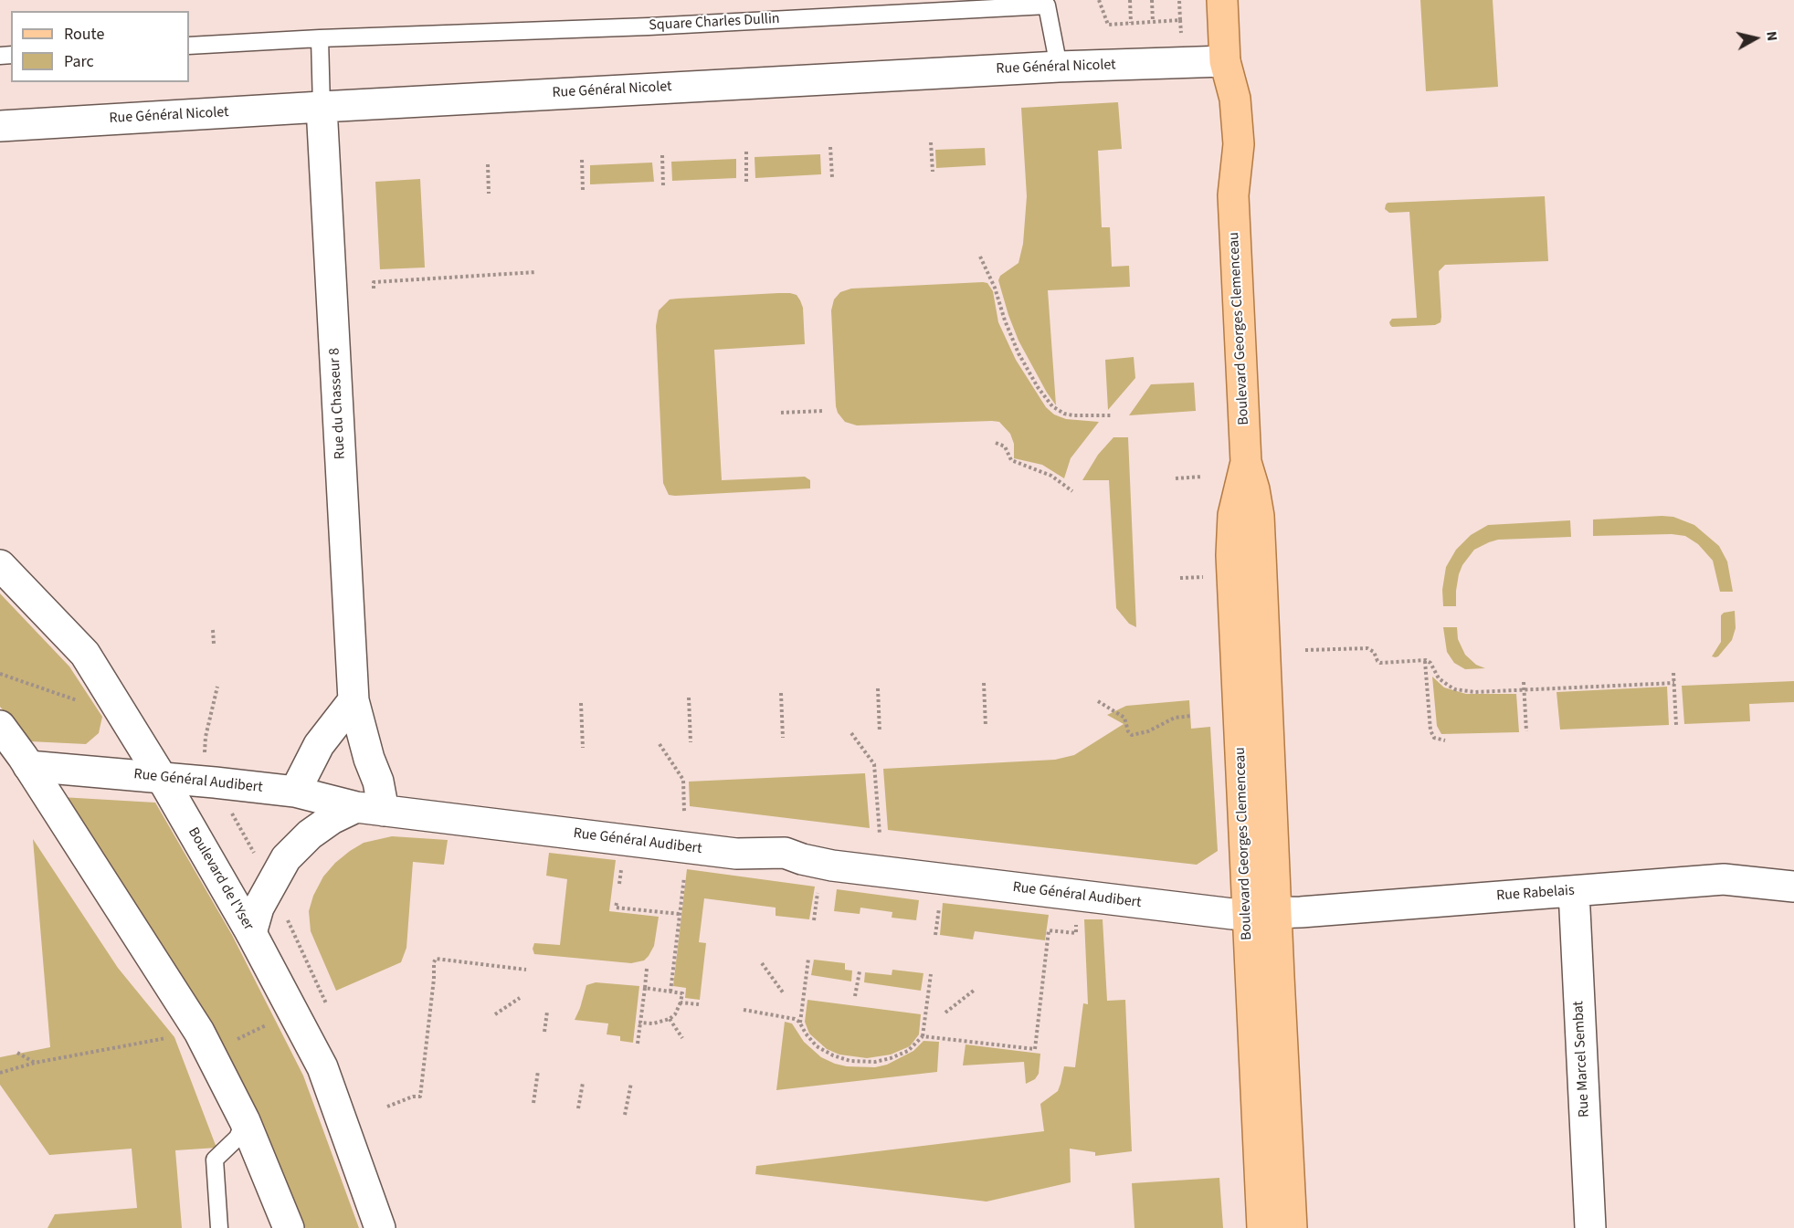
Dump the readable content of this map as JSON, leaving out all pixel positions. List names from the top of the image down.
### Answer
{
  "streets": {
    "main road": ["Boulevard Georges Clemenceau"],
    "street": [
      "Rue Général Nicolet",
      "Rue du Chasseur 8",
      "Rue Général Audibert",
      "Boulevard de l'Yser",
      "Rue Rabelais",
      "Rue Marcel Sembat"
    ],
    "lane": ["Square Charles Dullin"]
  },
  "crossings": [
    ["Square Charles Dullin", "Rue Général Nicolet"],
    ["Rue Général Nicolet", "Boulevard Georges Clemenceau"],
    ["Rue Général Nicolet", "Rue du Chasseur 8"],
    ["Boulevard Georges Clemenceau", "Rue Général Audibert"],
    ["Boulevard Georges Clemenceau", "Rue Rabelais"],
    ["Rue du Chasseur 8", "Rue Général Audibert"],
    ["Rue Général Audibert", "Boulevard de l'Yser"],
    ["Rue Général Audibert", "Rue Rabelais"],
    ["Rue Rabelais", "Rue Marcel Sembat"]
  ],
  "legend": ["Route", "Parc"],
  "north": "right"
}
